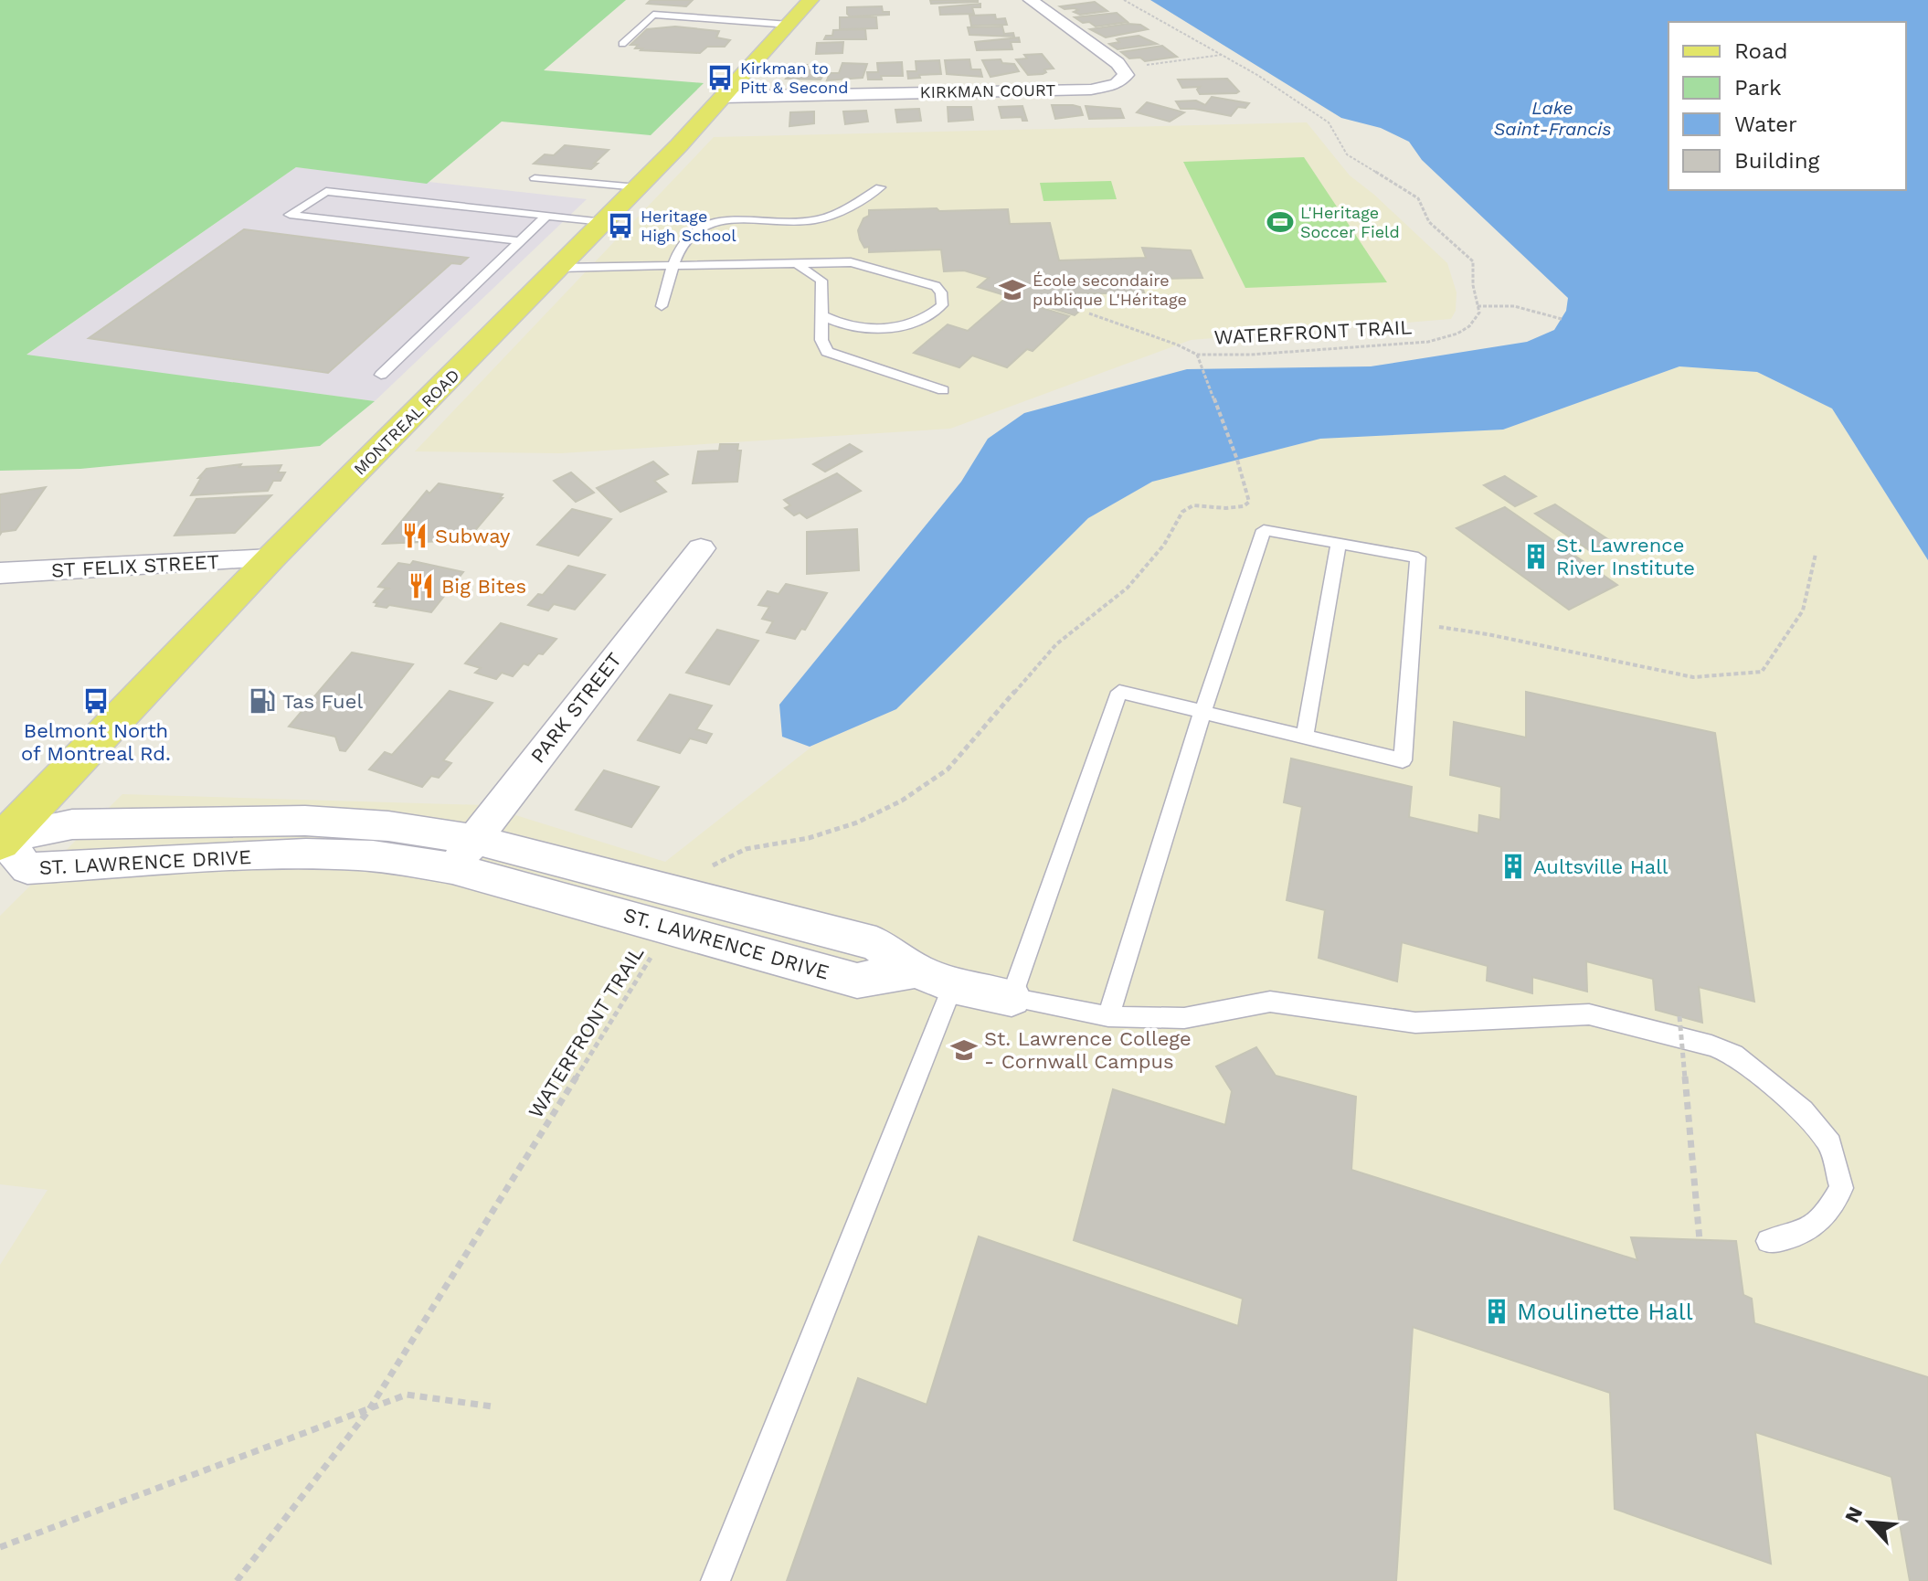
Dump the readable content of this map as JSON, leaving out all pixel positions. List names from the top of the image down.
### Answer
{
  "streets": {
    "main road": ["MONTREAL ROAD"],
    "street": [
      "KIRKMAN COURT",
      "ST FELIX STREET",
      "PARK STREET",
      "ST. LAWRENCE DRIVE"
    ],
    "path": ["WATERFRONT TRAIL"]
  },
  "crossings": [
    ["KIRKMAN COURT", "MONTREAL ROAD"],
    ["WATERFRONT TRAIL", "ST. LAWRENCE DRIVE"],
    ["MONTREAL ROAD", "ST FELIX STREET"],
    ["MONTREAL ROAD", "ST. LAWRENCE DRIVE"],
    ["PARK STREET", "ST. LAWRENCE DRIVE"]
  ],
  "water": ["Lake Saint-Francis"],
  "places": {
    "bus stop": ["Kirkman to Pitt & Second", "Heritage High School", "Belmont North of Montreal Rd."],
    "sports": ["L'Heritage Soccer Field"],
    "school or university": ["École secondaire publique L'Héritage", "St. Lawrence College - Cornwall Campus"],
    "restaurant": ["Subway", "Big Bites"],
    "building": ["St. Lawrence River Institute", "Aultsville Hall", "Moulinette Hall"],
    "fuel station": ["Tas Fuel"]
  },
  "legend": [
    "Road",
    "Park",
    "Water",
    "Building"
  ],
  "north": "top left"
}
